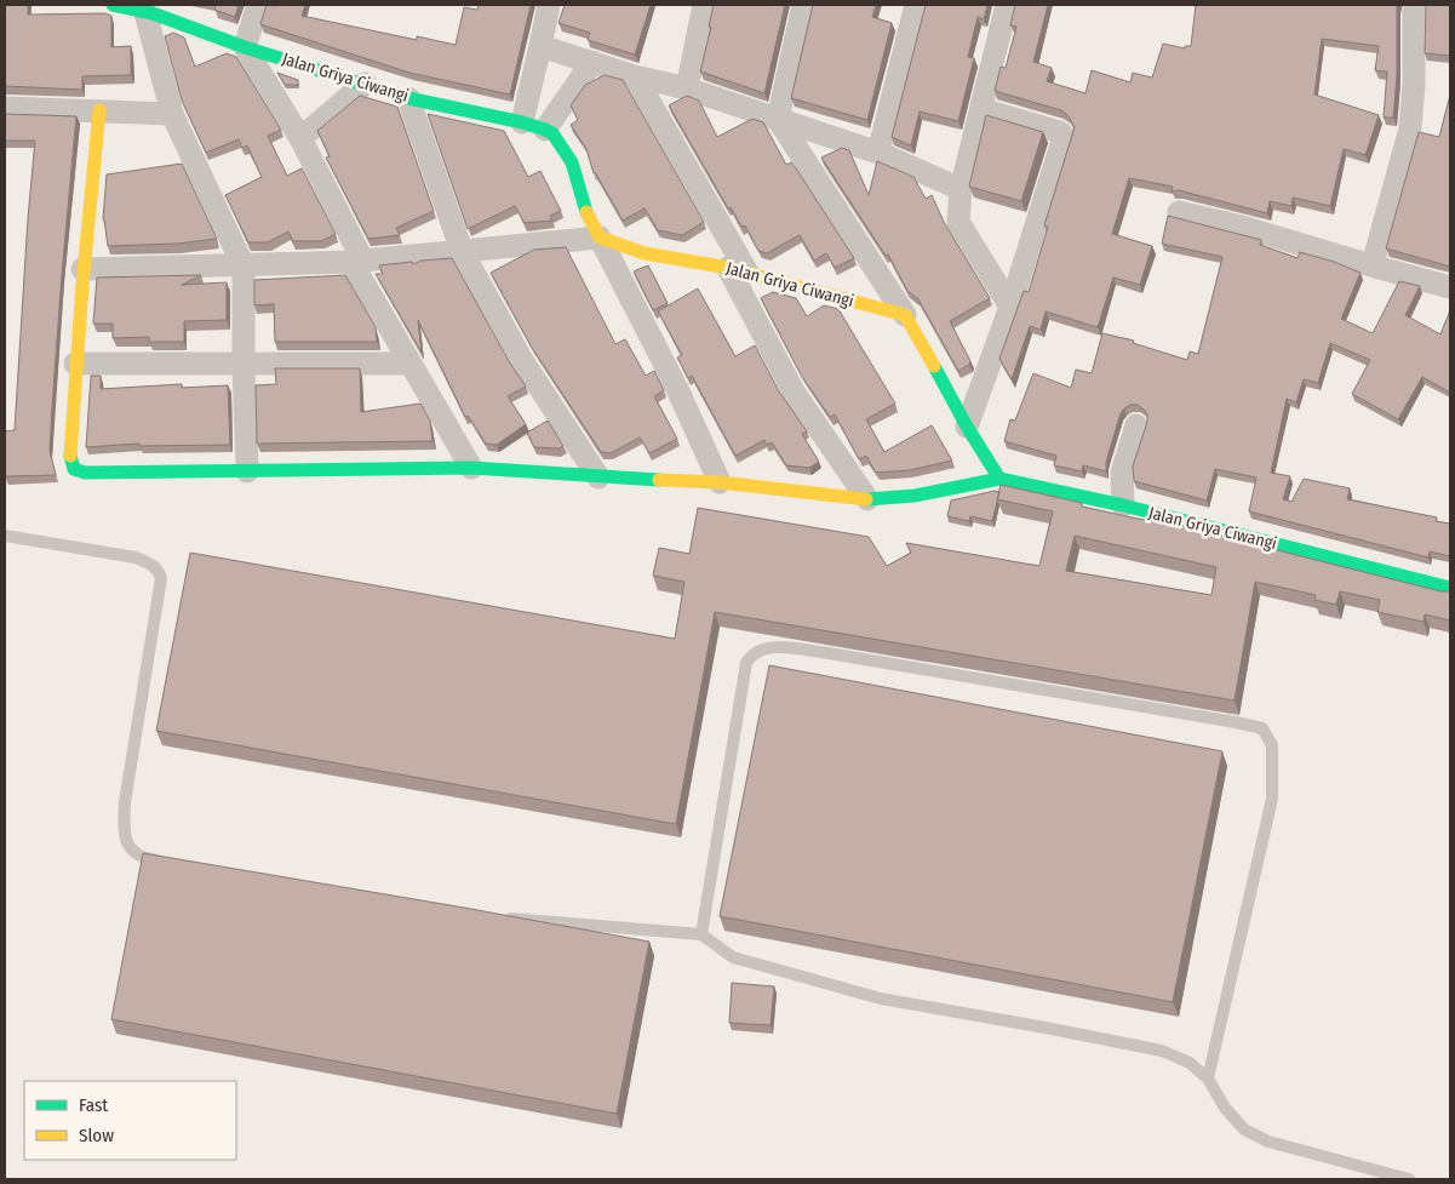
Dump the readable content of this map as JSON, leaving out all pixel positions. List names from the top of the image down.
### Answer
{
  "streets": {
    "street": ["Jalan Griya Ciwangi"]
  },
  "legend": ["Fast", "Slow"]
}
